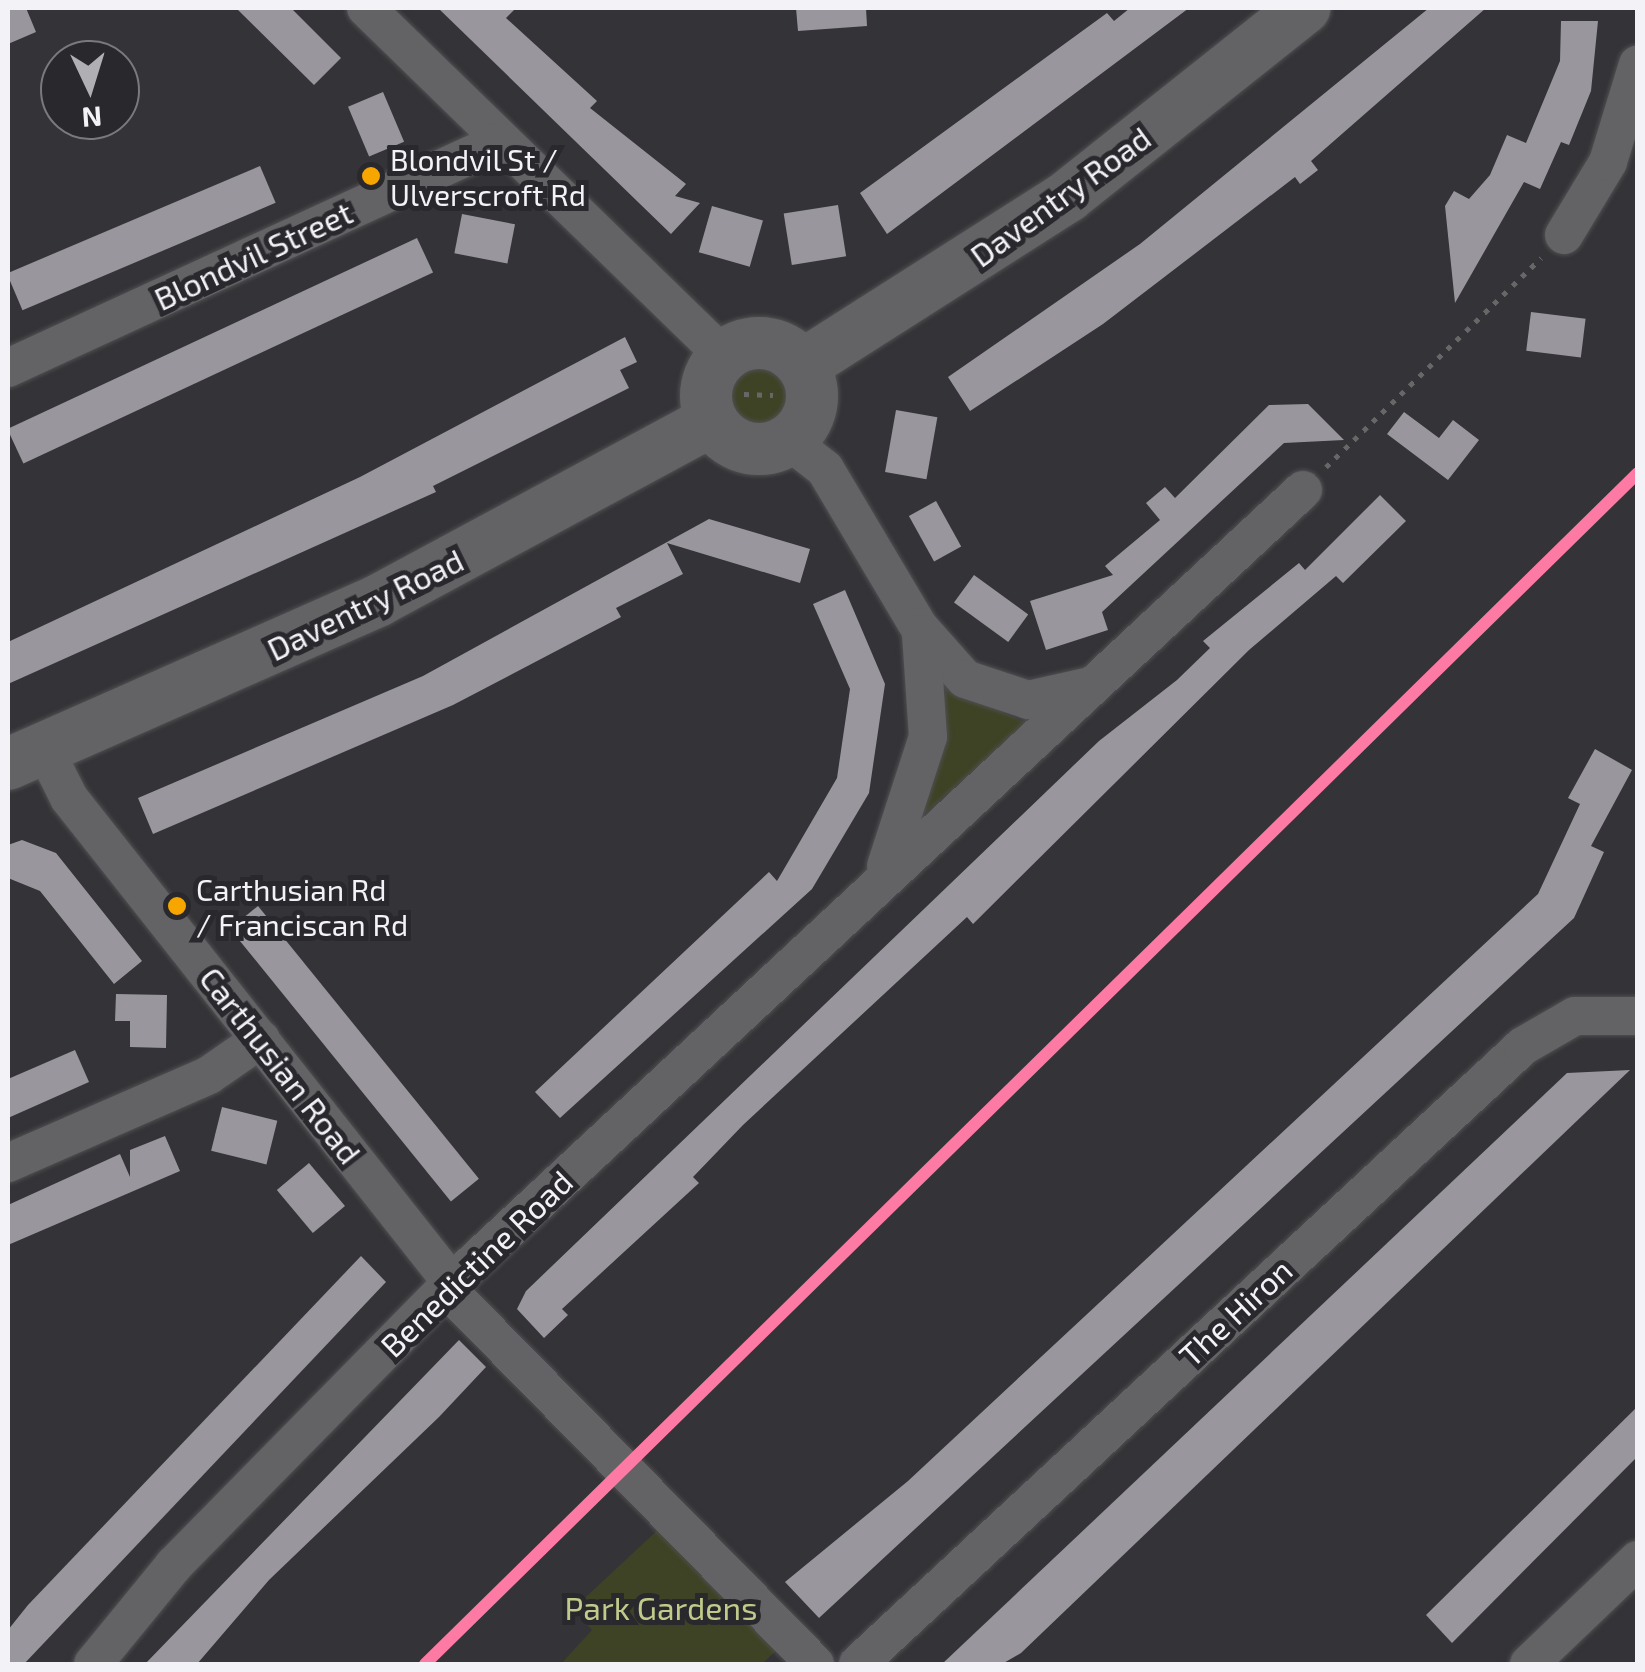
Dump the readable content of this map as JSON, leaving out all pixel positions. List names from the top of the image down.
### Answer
{
  "streets": {
    "street": [
      "Daventry Road",
      "Blondvil Street",
      "Carthusian Road",
      "Benedictine Road",
      "The Hiron"
    ]
  },
  "crossings": [
    ["Daventry Road", "Carthusian Road"],
    ["Daventry Road", "Benedictine Road"],
    ["Carthusian Road", "Benedictine Road"]
  ],
  "parks": ["Park Gardens"],
  "places": ["Blondvil St / Ulverscroft Rd", "Carthusian Rd / Franciscan Rd"],
  "north": "bottom"
}
